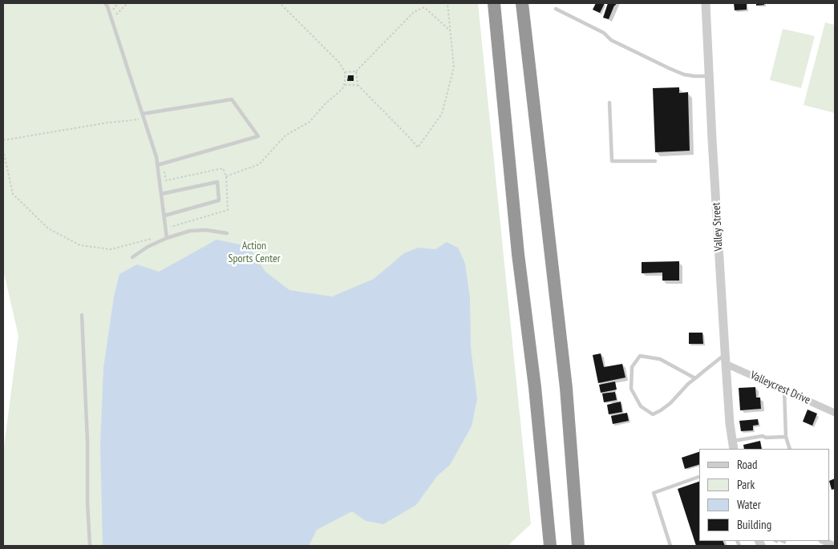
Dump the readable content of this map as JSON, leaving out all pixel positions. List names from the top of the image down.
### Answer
{
  "streets": {
    "street": ["Valley Street", "Valleycrest Drive"]
  },
  "crossings": [
    ["Valley Street", "Valleycrest Drive"]
  ],
  "parks": ["Action Sports Center"],
  "legend": [
    "Road",
    "Park",
    "Water",
    "Building"
  ]
}
